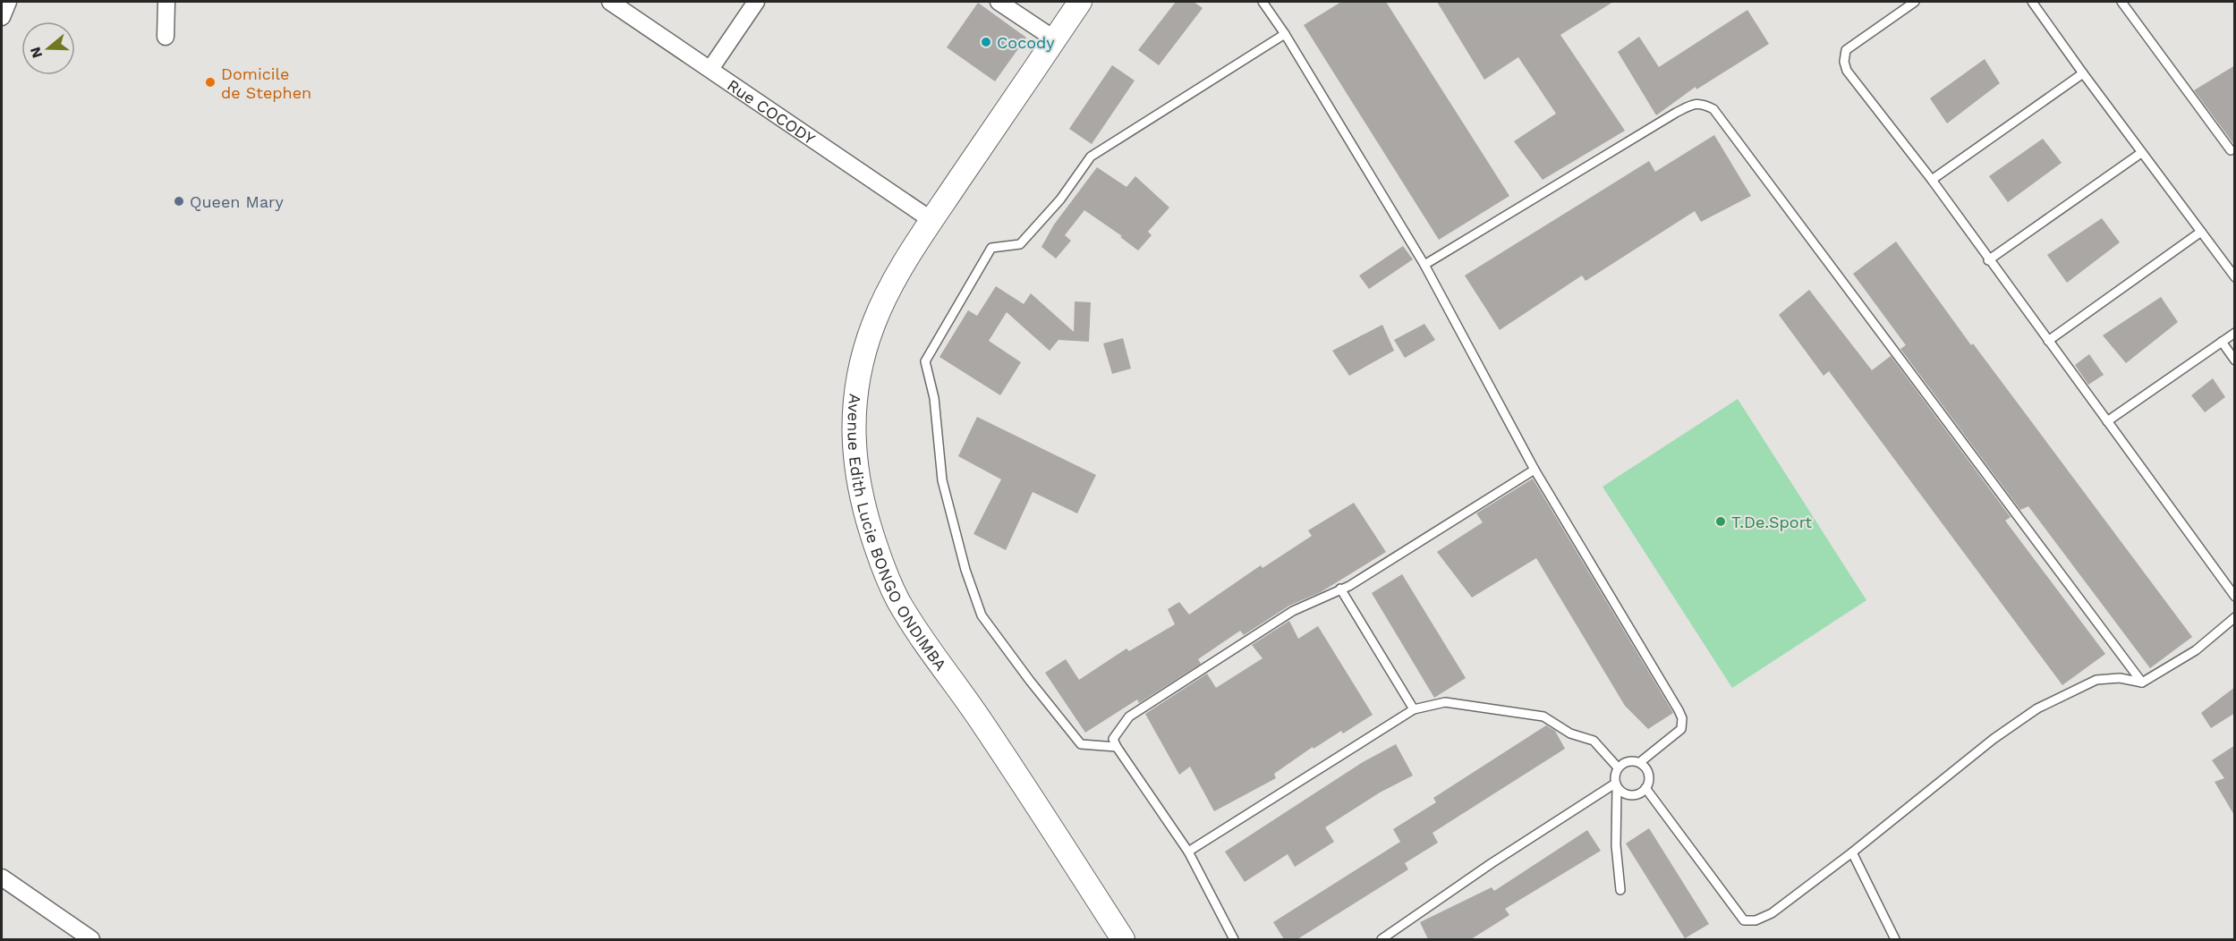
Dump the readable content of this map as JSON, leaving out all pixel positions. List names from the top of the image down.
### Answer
{
  "streets": {
    "main road": ["Avenue Edith Lucie BONGO ONDIMBA"],
    "street": ["Rue COCODY"]
  },
  "crossings": [
    ["Rue COCODY", "Avenue Edith Lucie BONGO ONDIMBA"]
  ],
  "places": [
    "Cocody",
    "Domicile de Stephen",
    "Queen Mary",
    "T.De.Sport"
  ],
  "north": "left"
}
